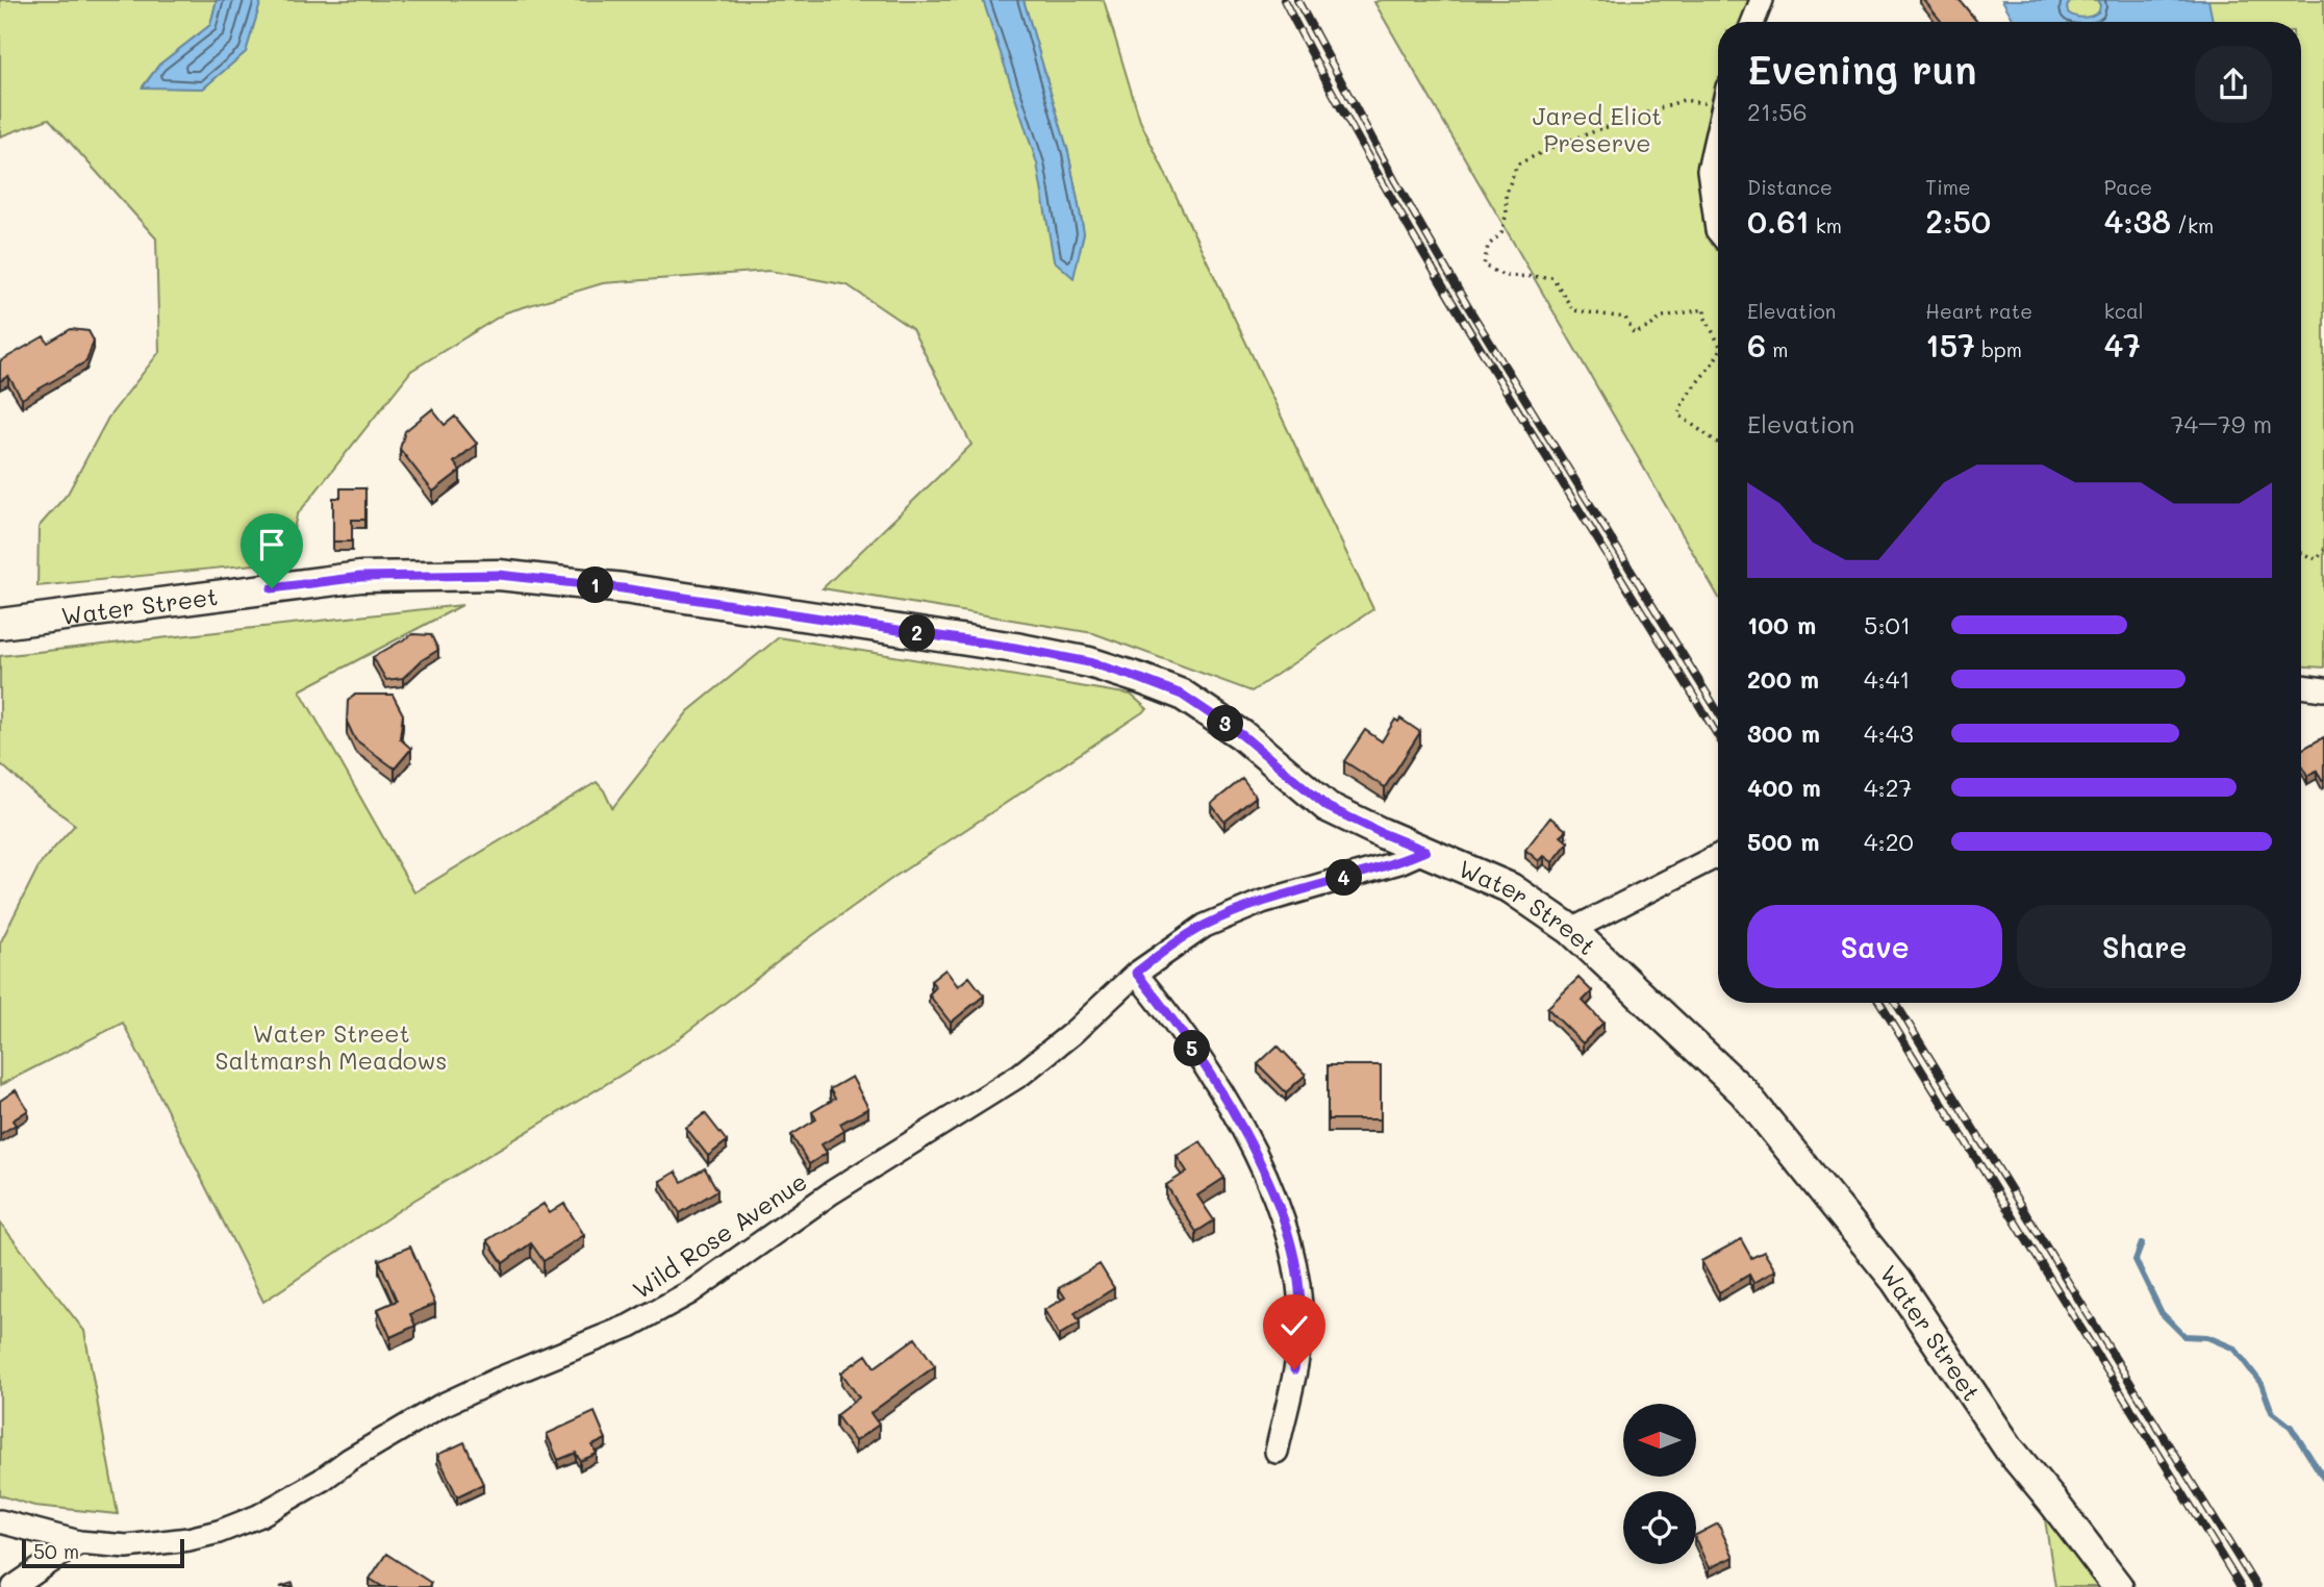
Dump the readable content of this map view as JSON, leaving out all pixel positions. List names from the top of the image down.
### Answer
{
  "streets": {
    "main road": ["Water Street"],
    "street": ["Wild Rose Avenue"]
  },
  "crossings": [
    ["Water Street", "Wild Rose Avenue"]
  ],
  "parks": ["Jared Eliot Preserve", "Water Street Saltmarsh Meadows"],
  "scale_bar": "50 m",
  "north": "left",
  "page": {
    "heading": ["Evening run", "21:56"],
    "stats": [
      ["Distance", "0.61 km"],
      ["Time", "2:50"],
      ["Pace", "4:38 /km"],
      ["Elevation", "6 m"],
      ["Heart rate", "157 bpm"],
      ["kcal", "47"]
    ],
    "chart": ["Elevation", "74–79 m"],
    "pins": [
      "1",
      "2",
      "3",
      "4",
      "5"
    ],
    "list": [
      {
        "name": "100 m",
        "note": "5:01"
      },
      {
        "name": "200 m",
        "note": "4:41"
      },
      {
        "name": "300 m",
        "note": "4:43"
      },
      {
        "name": "400 m",
        "note": "4:27"
      },
      {
        "name": "500 m",
        "note": "4:20"
      }
    ],
    "buttons": ["Save", "Share"],
    "scale": "50 m"
  }
}
